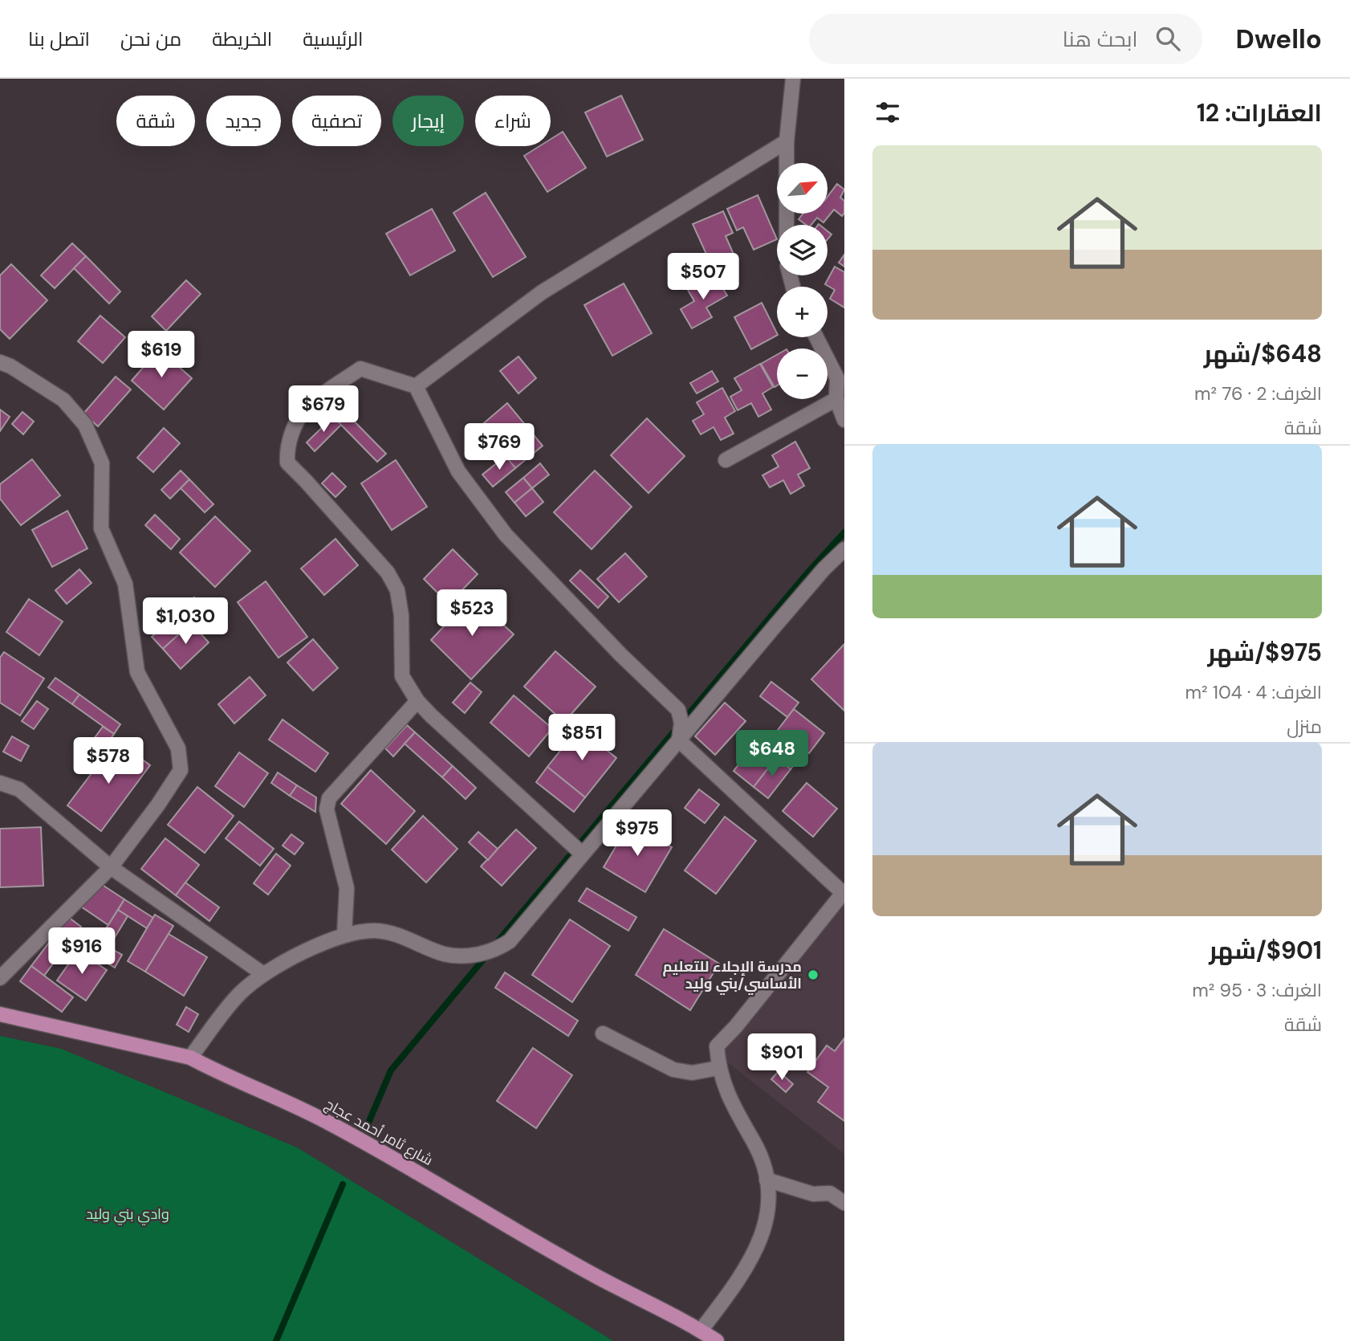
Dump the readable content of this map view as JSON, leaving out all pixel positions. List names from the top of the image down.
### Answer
{
  "streets": {
    "main road": ["شارع ثامر أحمد عجاج"]
  },
  "parks": ["وادي بني وليد"],
  "places": ["مدرسة الإجلاء للتعليم الأساسي/بني وليد"],
  "north": "top right",
  "page": {
    "header": "Dwello",
    "search": "ابحث هنا",
    "nav": [
      "الرئيسية",
      "الخريطة",
      "من نحن",
      "اتصل بنا"
    ],
    "heading": "العقارات: 12",
    "chip": [
      "شراء",
      "إيجار",
      "تصفية",
      "جديد",
      "شقة"
    ],
    "list": [
      {
        "name": "$648/شهر",
        "note": "الغرف: 2 · 76 m² · شقة"
      },
      {
        "name": "$975/شهر",
        "note": "الغرف: 4 · 104 m² · منزل"
      },
      {
        "name": "$901/شهر",
        "note": "الغرف: 3 · 95 m² · شقة"
      }
    ],
    "map_buttons": ["+", "−"],
    "price": [
      "$507",
      "$619",
      "$679",
      "$769",
      "$523",
      "$1,030",
      "$851",
      "$648",
      "$578",
      "$975",
      "$916",
      "$901"
    ]
  }
}
